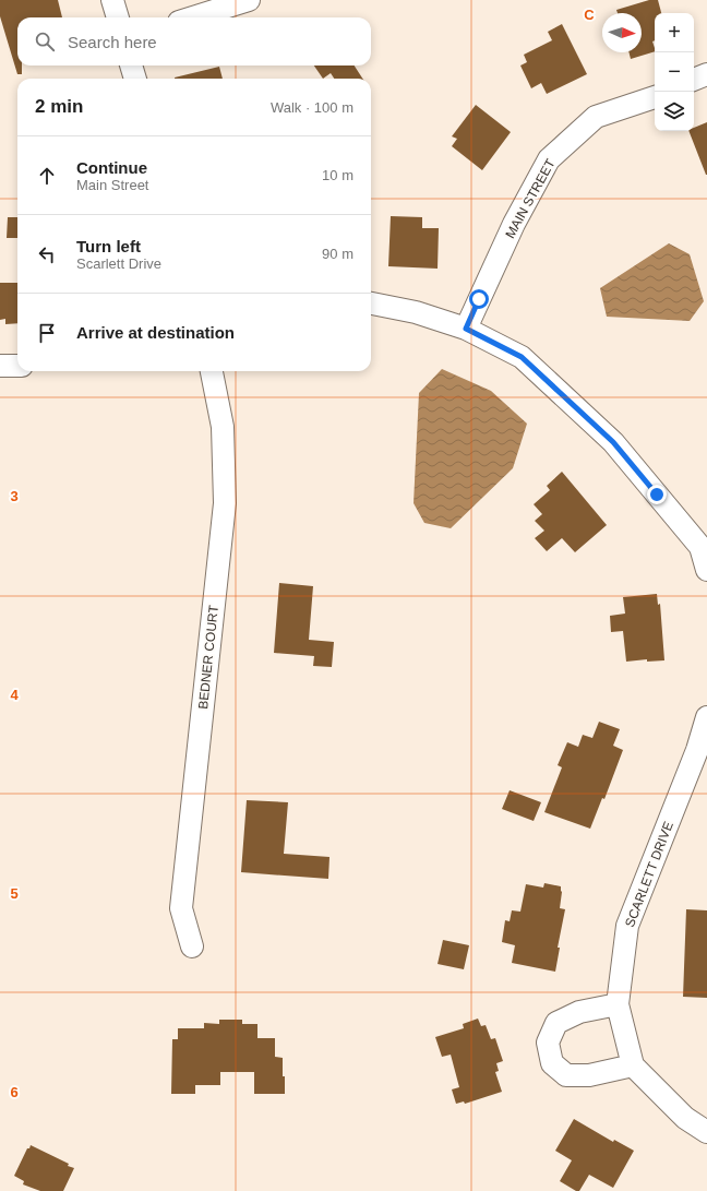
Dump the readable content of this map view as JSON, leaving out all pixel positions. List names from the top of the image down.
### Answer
{
  "streets": {
    "street": ["MAIN STREET", "BEDNER COURT", "SCARLETT DRIVE"]
  },
  "north": "right",
  "page": {
    "map_buttons": ["+", "−"],
    "search": "Search here",
    "heading": ["2 min", "Walk · 100 m"],
    "list": [
      ["Continue", "Main Street", "10 m"],
      ["Turn left", "Scarlett Drive", "90 m"],
      "Arrive at destination"
    ]
  },
  "grid": {
    "columns": ["C"],
    "rows": [
      "3",
      "4",
      "5",
      "6"
    ]
  }
}
